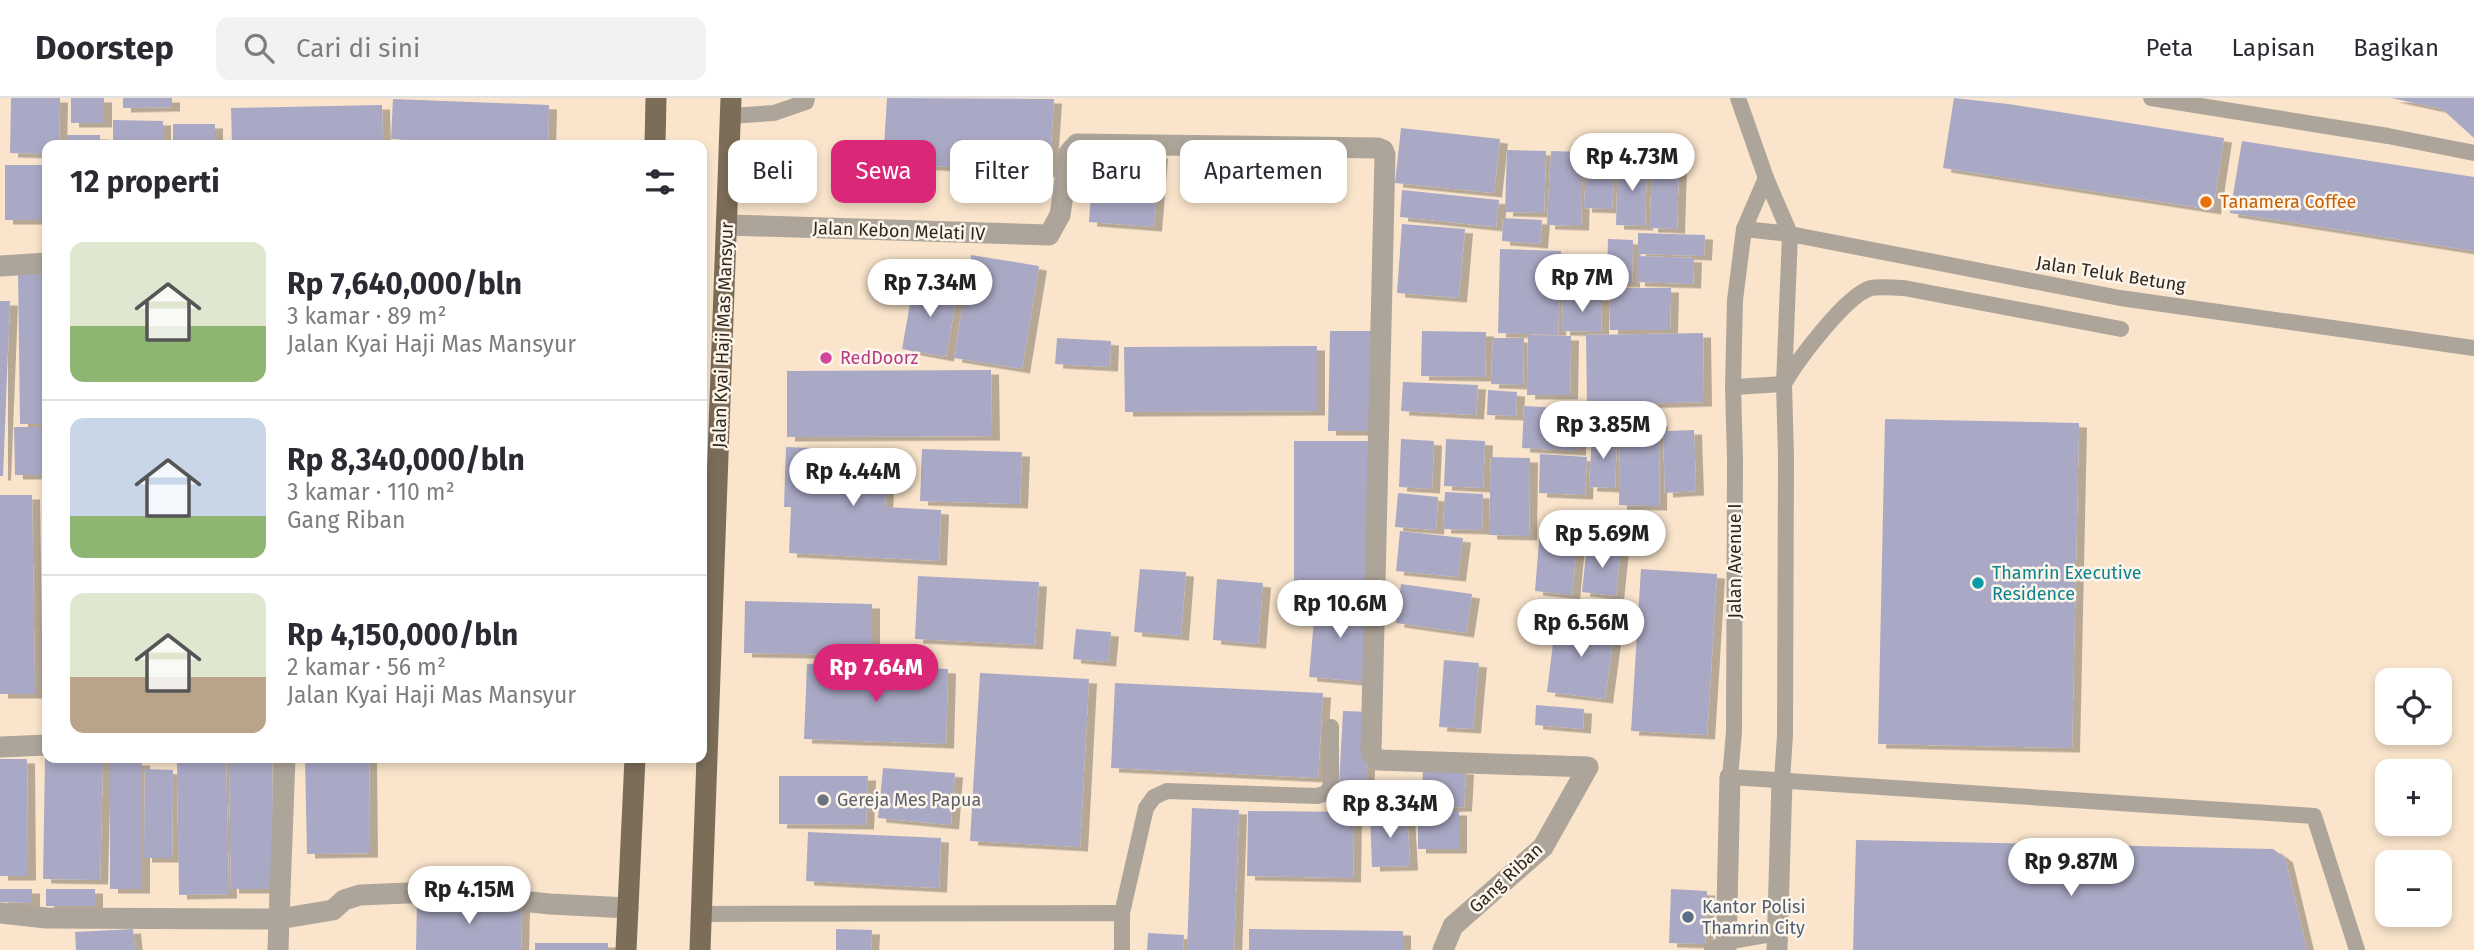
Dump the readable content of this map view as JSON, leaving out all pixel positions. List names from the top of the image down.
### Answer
{
  "streets": {
    "main road": ["Jalan Kyai Haji Mas Mansyur"],
    "street": ["Jalan Kebon Melati IV", "Jalan Avenue I", "Gang Riban"],
    "lane": ["Jalan Teluk Betung"]
  },
  "crossings": [
    ["Jalan Kebon Melati IV", "Jalan Kyai Haji Mas Mansyur"],
    ["Jalan Kebon Melati IV", "Gang Riban"],
    ["Jalan Teluk Betung", "Jalan Avenue I"]
  ],
  "places": [
    "Tanamera Coffee",
    "RedDoorz",
    "Thamrin Executive Residence",
    "Gereja Mes Papua",
    "Kantor Polisi Thamrin City"
  ],
  "page": {
    "header": "Doorstep",
    "search": "Cari di sini",
    "nav": ["Peta", "Lapisan", "Bagikan"],
    "price": [
      "Rp 4.73M",
      "Rp 7M",
      "Rp 7.34M",
      "Rp 3.85M",
      "Rp 4.44M",
      "Rp 5.69M",
      "Rp 10.6M",
      "Rp 6.56M",
      "Rp 7.64M",
      "Rp 8.34M",
      "Rp 9.87M",
      "Rp 4.15M"
    ],
    "chip": [
      "Beli",
      "Sewa",
      "Filter",
      "Baru",
      "Apartemen"
    ],
    "heading": "12 properti",
    "list": [
      {
        "name": "Rp 7,640,000/bln",
        "note": "3 kamar · 89 m² · Jalan Kyai Haji Mas Mansyur"
      },
      {
        "name": "Rp 8,340,000/bln",
        "note": "3 kamar · 110 m² · Gang Riban"
      },
      {
        "name": "Rp 4,150,000/bln",
        "note": "2 kamar · 56 m² · Jalan Kyai Haji Mas Mansyur"
      }
    ],
    "map_buttons": ["+", "−"]
  }
}
